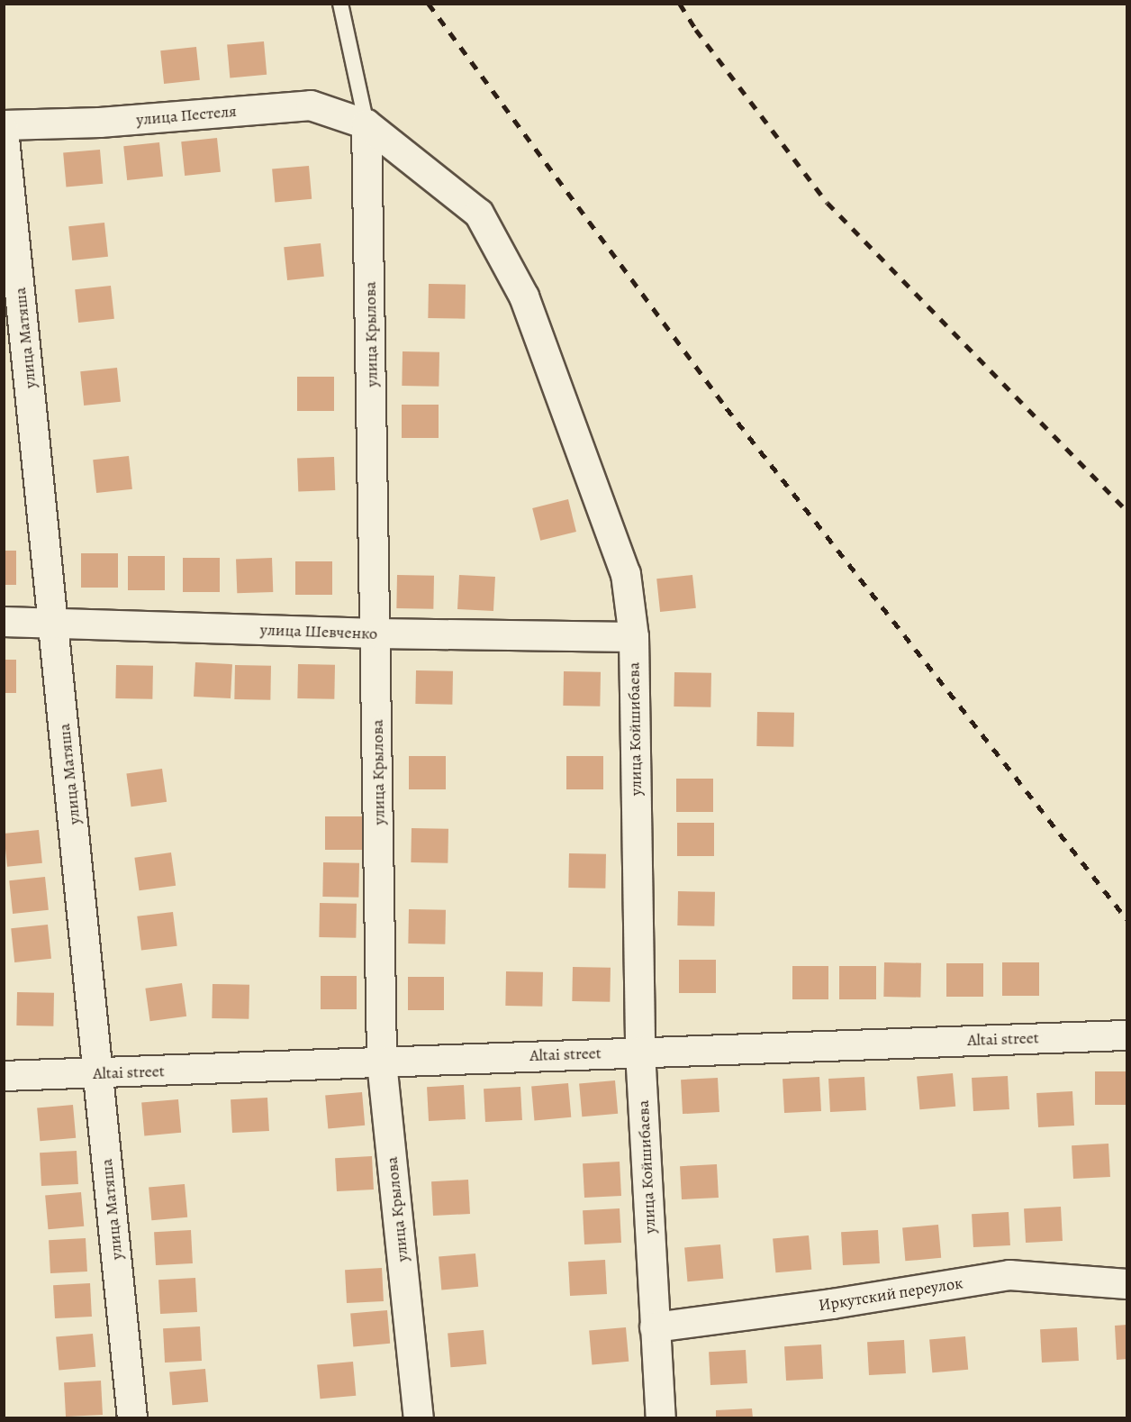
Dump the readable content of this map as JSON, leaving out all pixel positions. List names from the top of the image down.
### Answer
{
  "streets": {
    "street": [
      "улица Пестеля",
      "улица Крылова",
      "улица Матяша",
      "улица Шевченко",
      "улица Койшибаева",
      "Altai street",
      "Иркутский переулок"
    ]
  },
  "crossings": [
    ["улица Пестеля", "улица Крылова"],
    ["улица Пестеля", "улица Койшибаева"],
    ["улица Крылова", "улица Шевченко"],
    ["улица Крылова", "улица Койшибаева"],
    ["улица Крылова", "Altai street"],
    ["улица Матяша", "улица Шевченко"],
    ["улица Матяша", "Altai street"],
    ["улица Шевченко", "улица Койшибаева"],
    ["улица Койшибаева", "Altai street"],
    ["улица Койшибаева", "Иркутский переулок"]
  ]
}
